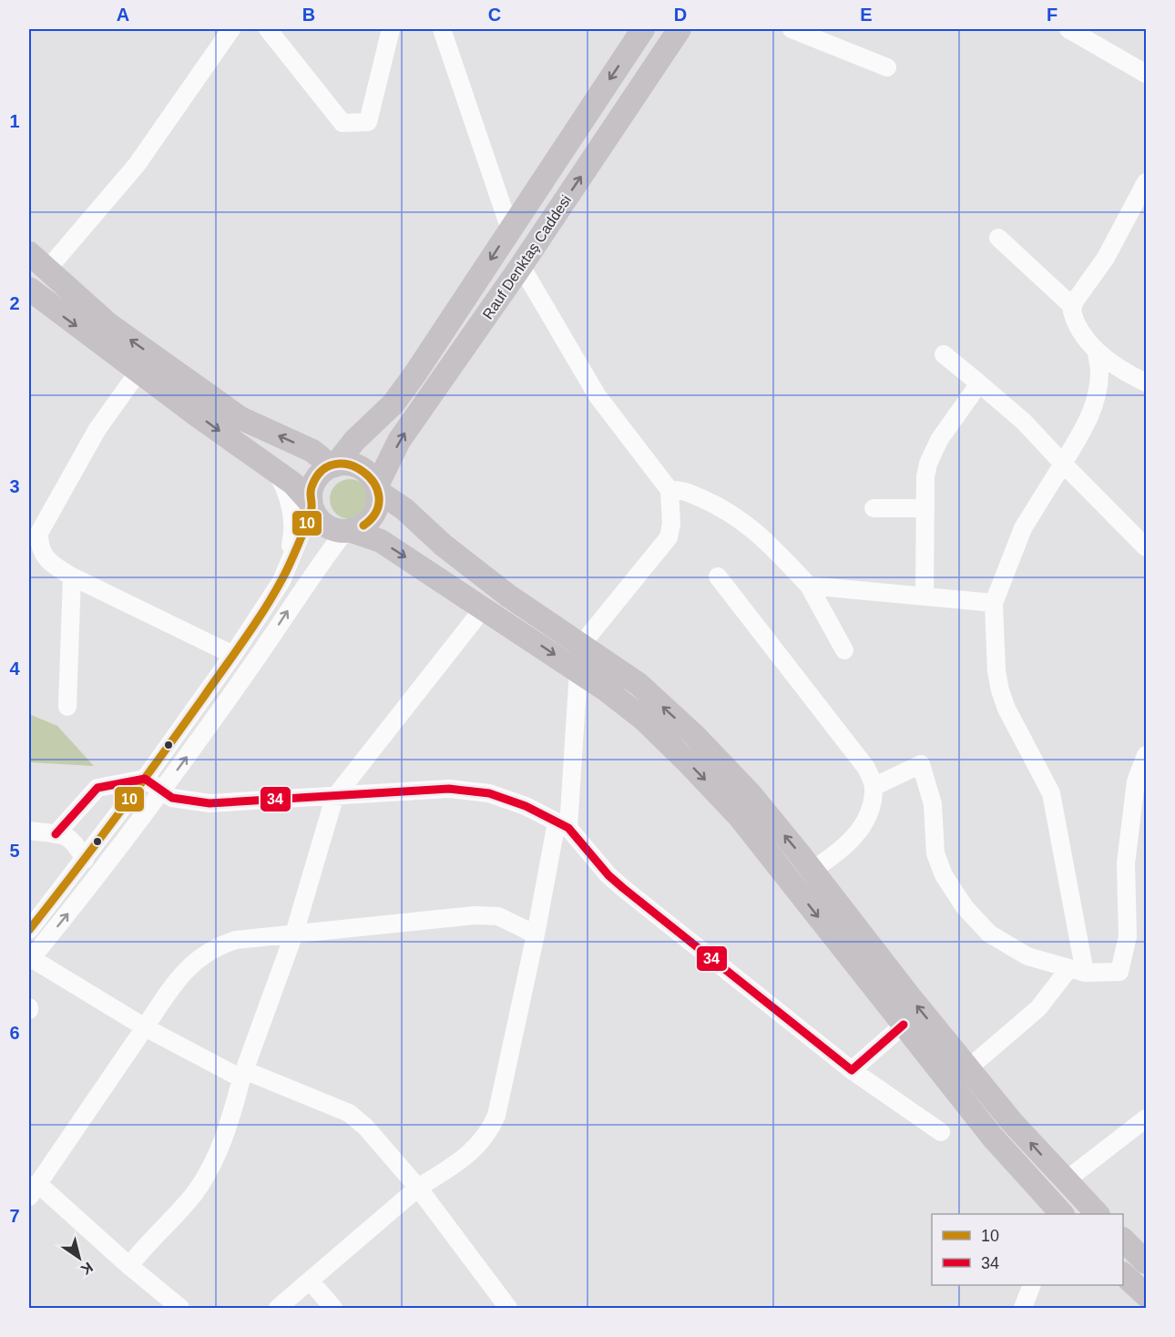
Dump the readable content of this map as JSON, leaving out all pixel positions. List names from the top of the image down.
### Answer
{
  "streets": {
    "main road": ["Rauf Denktaş Caddesi"]
  },
  "lines": ["transit line 10", "transit line 34"],
  "legend": ["10", "34"],
  "north": "bottom right",
  "grid": {
    "columns": [
      "A",
      "B",
      "C",
      "D",
      "E",
      "F"
    ],
    "rows": [
      "1",
      "2",
      "3",
      "4",
      "5",
      "6",
      "7"
    ]
  }
}
